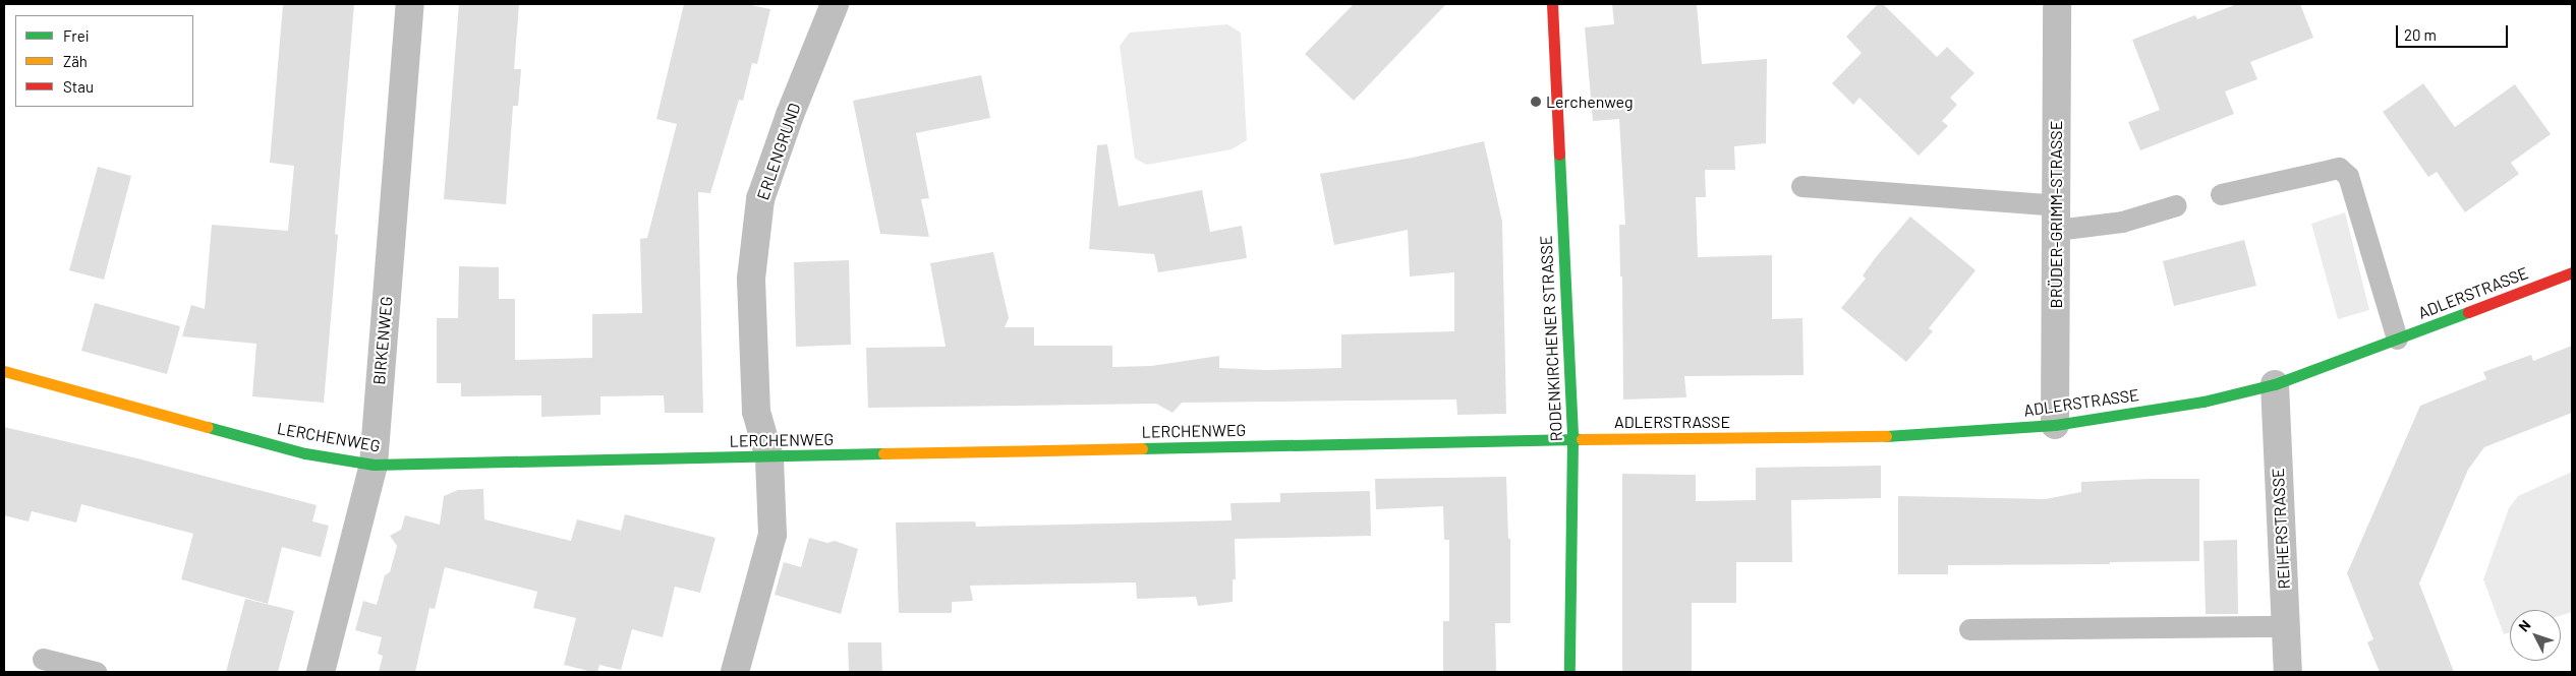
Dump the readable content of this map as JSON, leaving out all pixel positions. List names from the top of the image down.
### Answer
{
  "streets": {
    "street": [
      "ERLENGRUND",
      "BRÜDER-GRIMM-STRASSE",
      "ADLERSTRASSE",
      "RODENKIRCHENER STRASSE",
      "BIRKENWEG",
      "LERCHENWEG",
      "REIHERSTRASSE"
    ]
  },
  "crossings": [
    ["ERLENGRUND", "LERCHENWEG"],
    ["BRÜDER-GRIMM-STRASSE", "ADLERSTRASSE"],
    ["ADLERSTRASSE", "RODENKIRCHENER STRASSE"],
    ["ADLERSTRASSE", "LERCHENWEG"],
    ["ADLERSTRASSE", "REIHERSTRASSE"],
    ["RODENKIRCHENER STRASSE", "LERCHENWEG"],
    ["BIRKENWEG", "LERCHENWEG"]
  ],
  "places": ["Lerchenweg"],
  "legend": ["Frei", "Zäh", "Stau"],
  "scale_bar": "20 m",
  "north": "top left"
}
